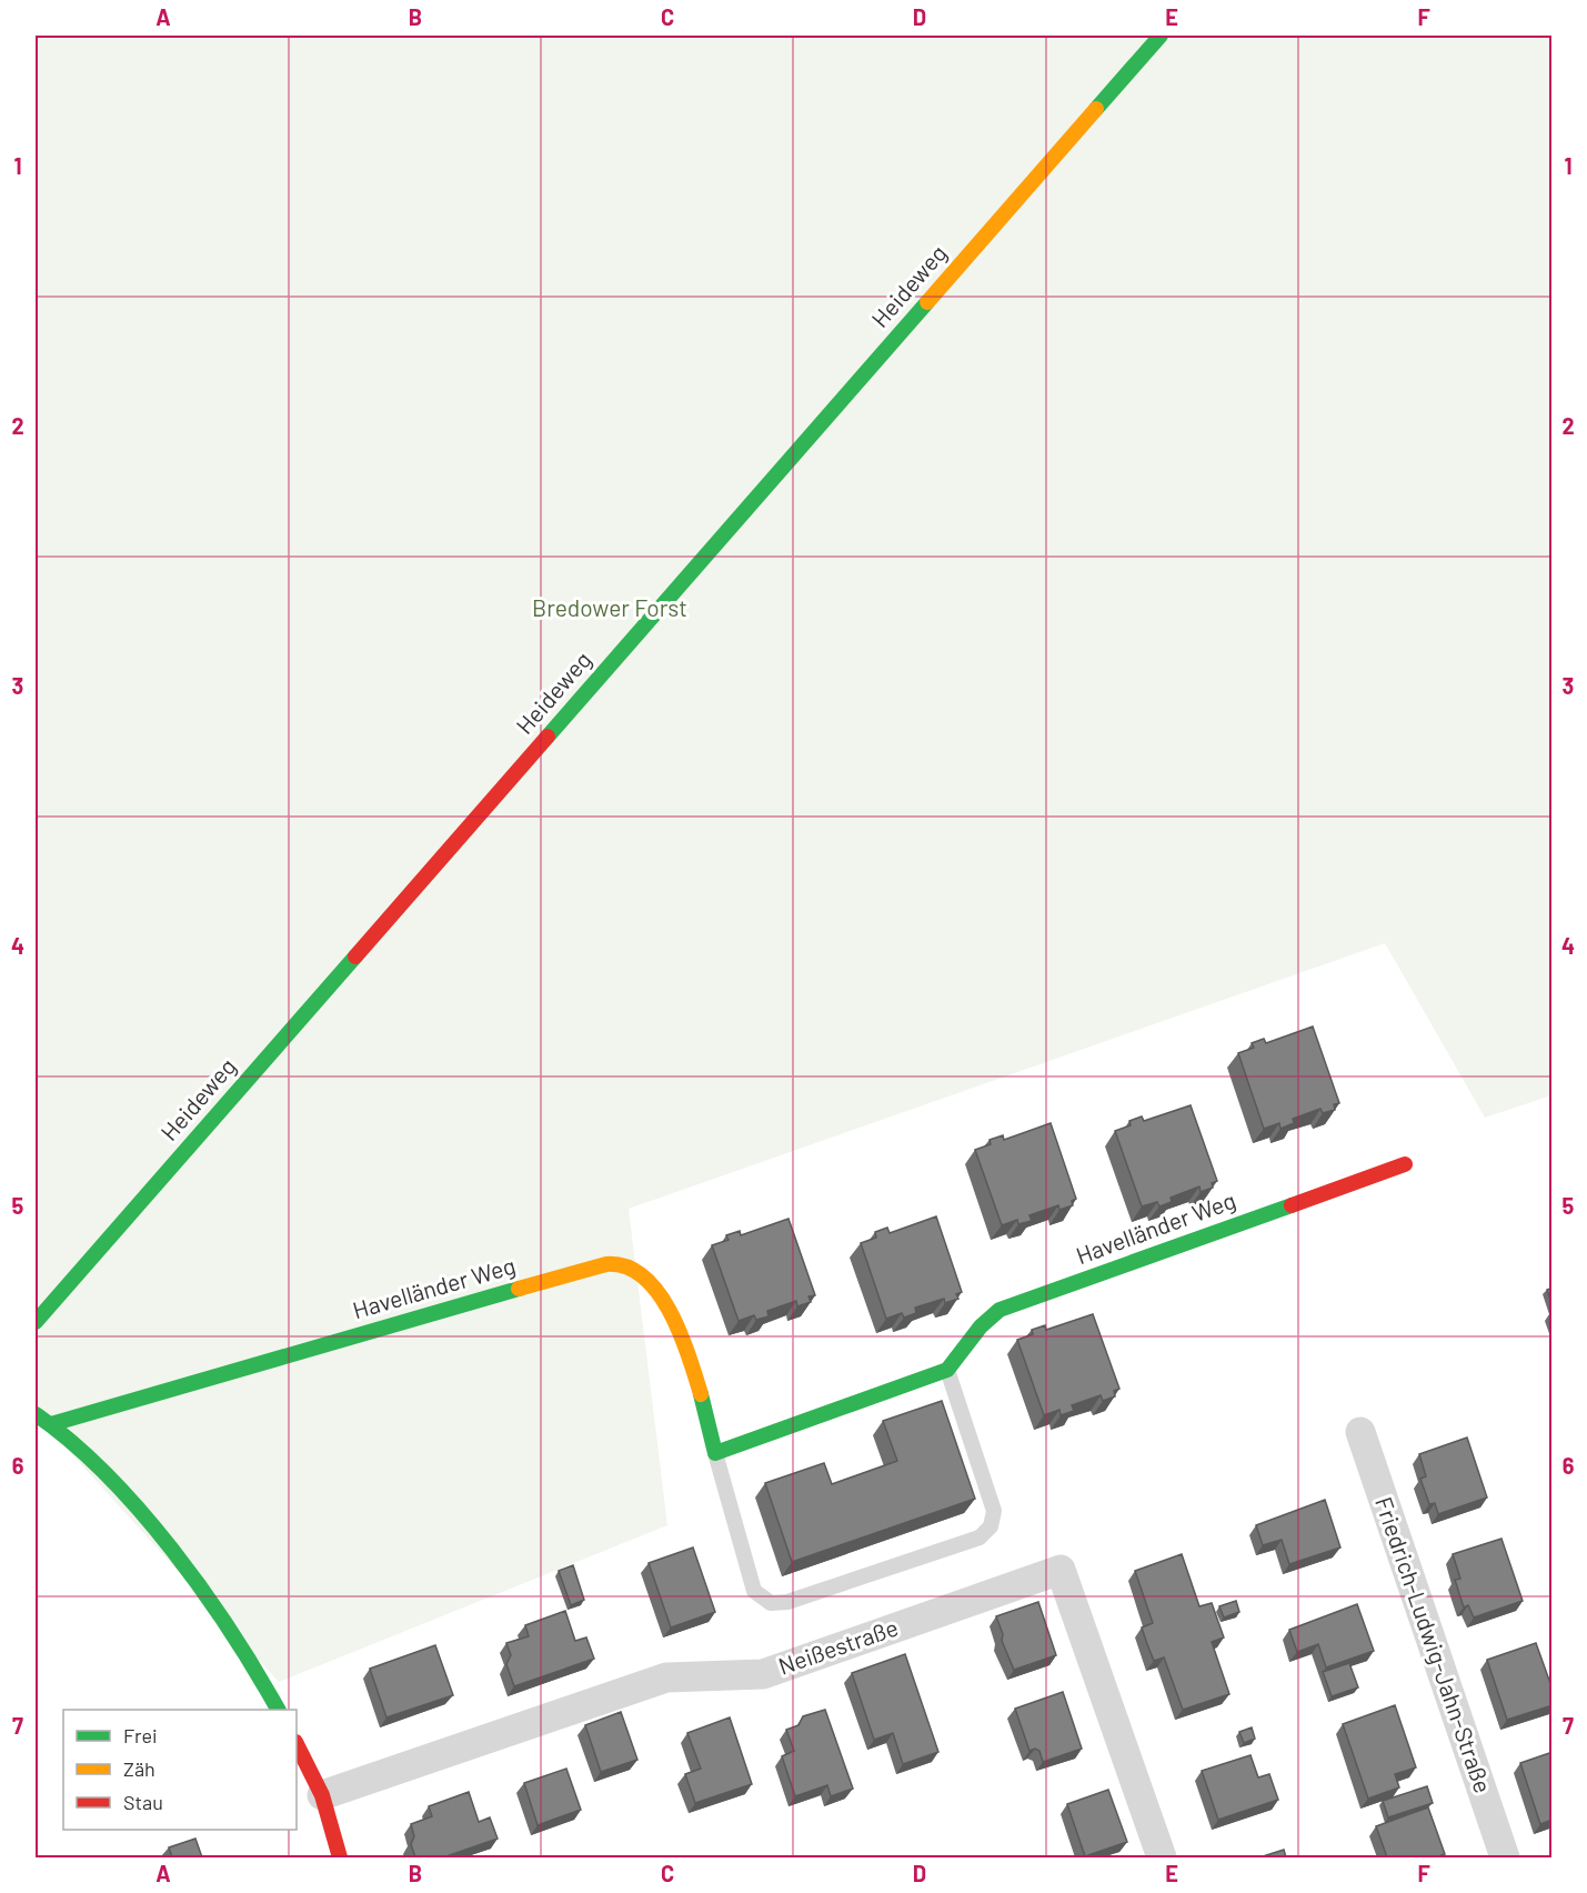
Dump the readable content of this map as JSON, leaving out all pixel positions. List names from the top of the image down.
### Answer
{
  "streets": {
    "street": [
      "Heideweg",
      "Havelländer Weg",
      "Friedrich-Ludwig-Jahn-Straße",
      "Neißestraße"
    ]
  },
  "parks": ["Bredower Forst"],
  "legend": ["Frei", "Zäh", "Stau"],
  "grid": {
    "columns": [
      "A",
      "B",
      "C",
      "D",
      "E",
      "F"
    ],
    "rows": [
      "1",
      "2",
      "3",
      "4",
      "5",
      "6",
      "7"
    ]
  }
}
